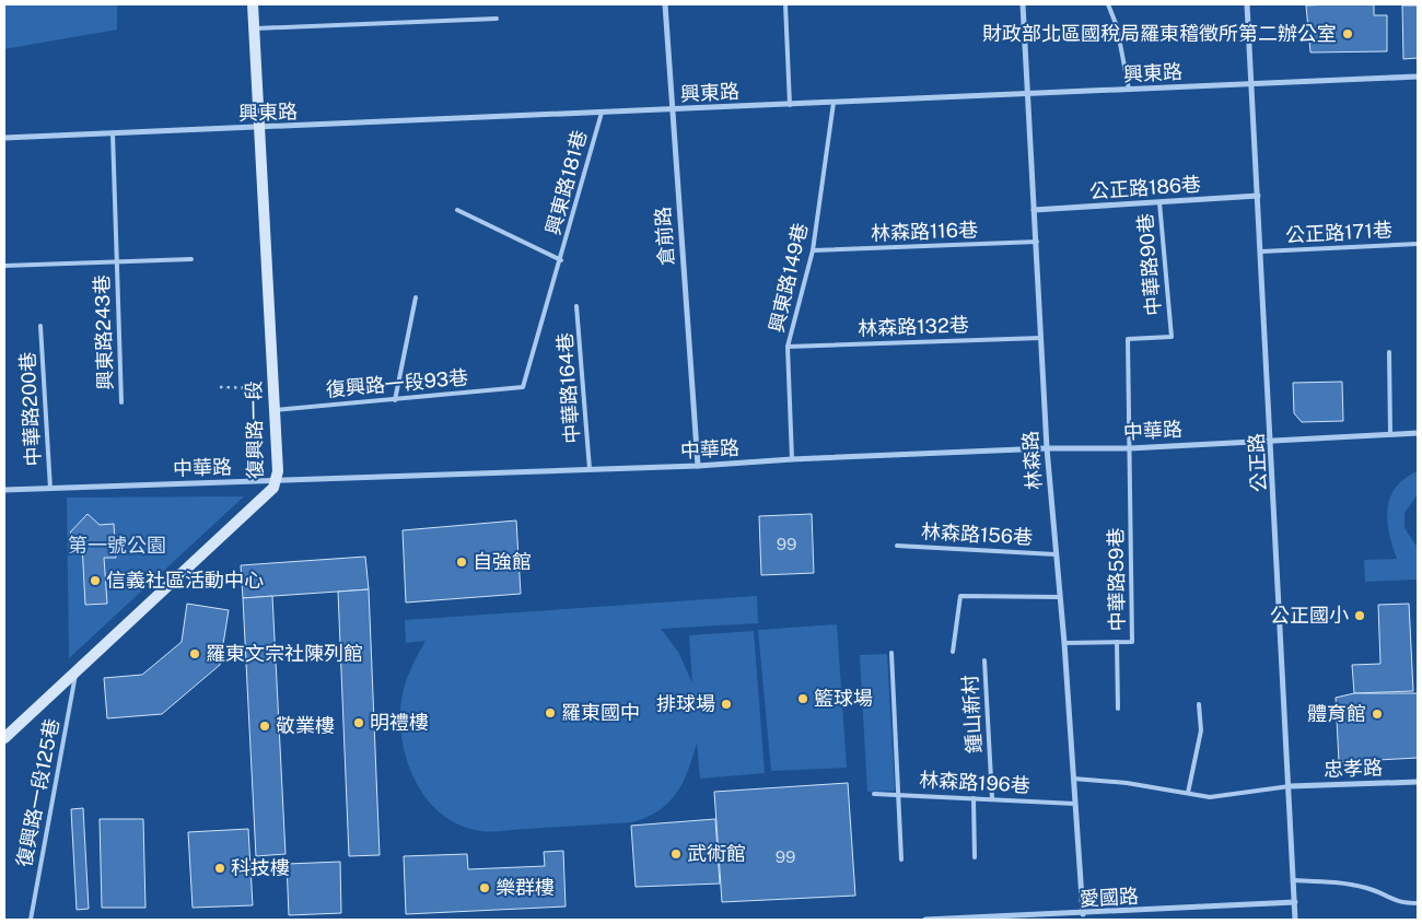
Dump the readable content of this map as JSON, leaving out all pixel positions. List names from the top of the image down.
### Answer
{
  "streets": {
    "main road": ["復興路一段"],
    "street": [
      "興東路",
      "公正路186巷",
      "倉前路",
      "中華路",
      "林森路",
      "公正路",
      "忠孝路",
      "愛國路"
    ],
    "lane": [
      "興東路181巷",
      "林森路116巷",
      "公正路171巷",
      "中華路90巷",
      "興東路149巷",
      "林森路132巷",
      "興東路243巷",
      "復興路一段93巷",
      "中華路164巷",
      "中華路200巷",
      "林森路156巷",
      "中華路59巷",
      "鍾山新村",
      "林森路196巷",
      "復興路一段125巷"
    ]
  },
  "crossings": [
    ["興東路", "興東路181巷"],
    ["興東路", "倉前路"],
    ["興東路", "興東路149巷"],
    ["興東路", "興東路243巷"],
    ["興東路", "復興路一段"],
    ["興東路", "林森路"],
    ["興東路", "公正路"],
    ["興東路181巷", "復興路一段93巷"],
    ["公正路186巷", "中華路90巷"],
    ["公正路186巷", "林森路"],
    ["公正路186巷", "公正路"],
    ["林森路116巷", "興東路149巷"],
    ["林森路116巷", "林森路"],
    ["公正路171巷", "公正路"],
    ["倉前路", "中華路"],
    ["中華路90巷", "中華路"],
    ["中華路90巷", "中華路59巷"],
    ["興東路149巷", "林森路132巷"],
    ["興東路149巷", "中華路"],
    ["林森路132巷", "林森路"],
    ["復興路一段93巷", "復興路一段"],
    ["中華路164巷", "中華路"],
    ["中華路200巷", "中華路"],
    ["復興路一段", "中華路"],
    ["復興路一段", "復興路一段125巷"],
    ["中華路", "林森路"],
    ["中華路", "公正路"],
    ["中華路", "中華路59巷"],
    ["林森路", "林森路156巷"],
    ["林森路", "中華路59巷"],
    ["林森路", "林森路196巷"],
    ["林森路", "愛國路"],
    ["公正路", "忠孝路"],
    ["公正路", "愛國路"],
    ["鍾山新村", "林森路196巷"]
  ],
  "parks": ["第一號公園"],
  "places": [
    "財政部北區國稅局羅東稽徵所第二辦公室",
    "自強館",
    "信義社區活動中心",
    "公正國小",
    "羅東文宗社陳列館",
    "籃球場",
    "排球場",
    "羅東國中",
    "體育館",
    "明禮樓",
    "敬業樓",
    "武術館",
    "科技樓",
    "樂群樓"
  ],
  "house_numbers": ["99", "99"]
}
